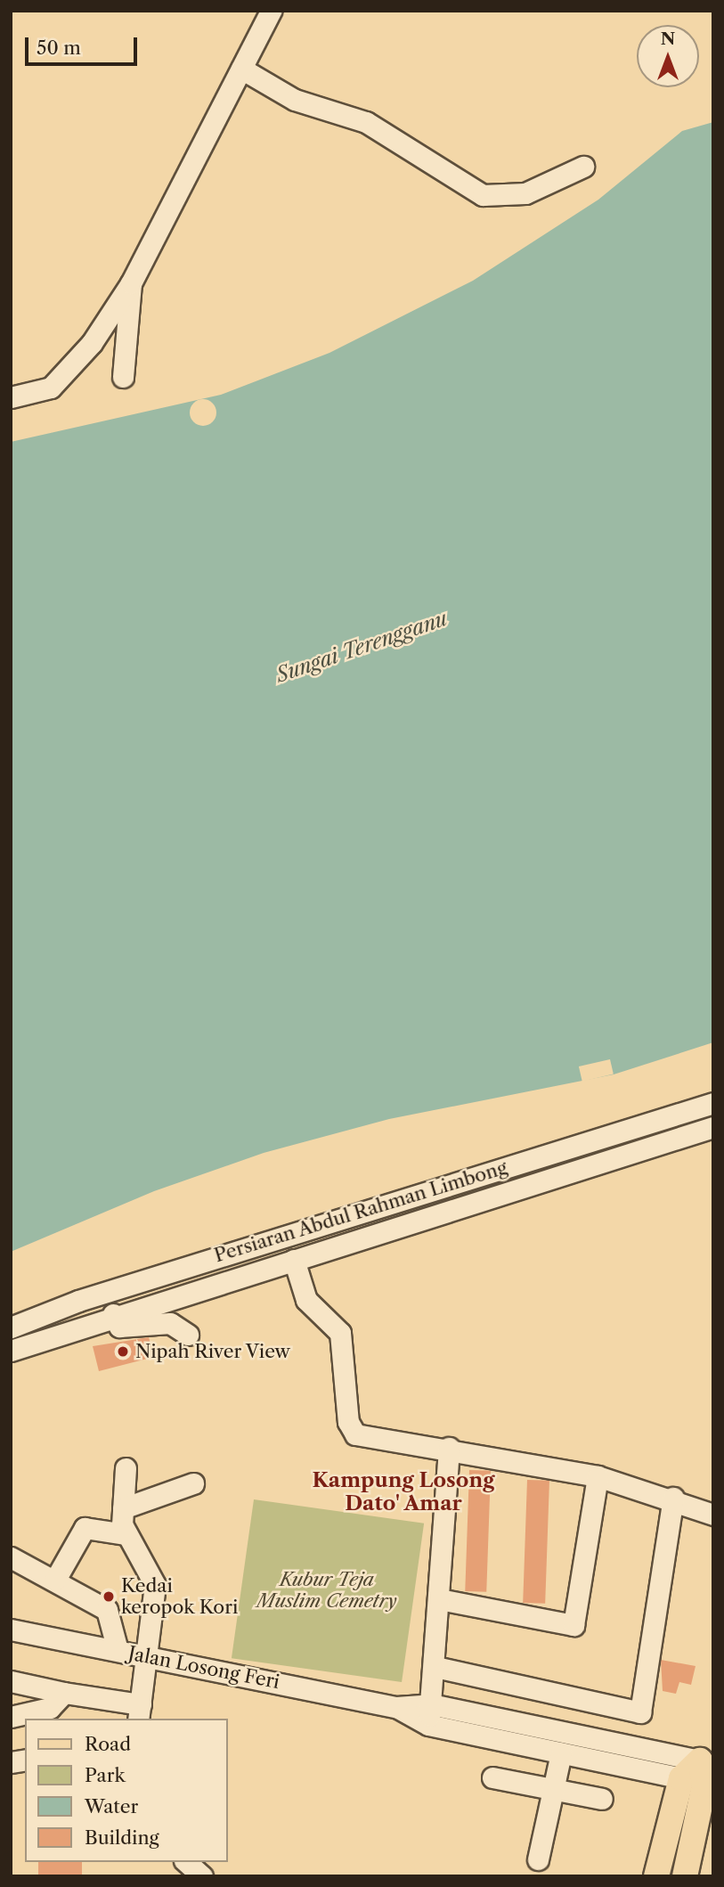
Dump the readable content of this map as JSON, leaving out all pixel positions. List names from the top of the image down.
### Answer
{
  "streets": {
    "street": ["Persiaran Abdul Rahman Limbong", "Jalan Losong Feri"]
  },
  "districts": ["Kampung Losong Dato' Amar"],
  "water": ["Sungai Terengganu"],
  "parks": ["Kubur Teja Muslim Cemetry"],
  "places": ["Nipah River View", "Kedai keropok Kori"],
  "legend": [
    "Road",
    "Park",
    "Water",
    "Building"
  ],
  "scale_bar": "50 m",
  "north": "top"
}
